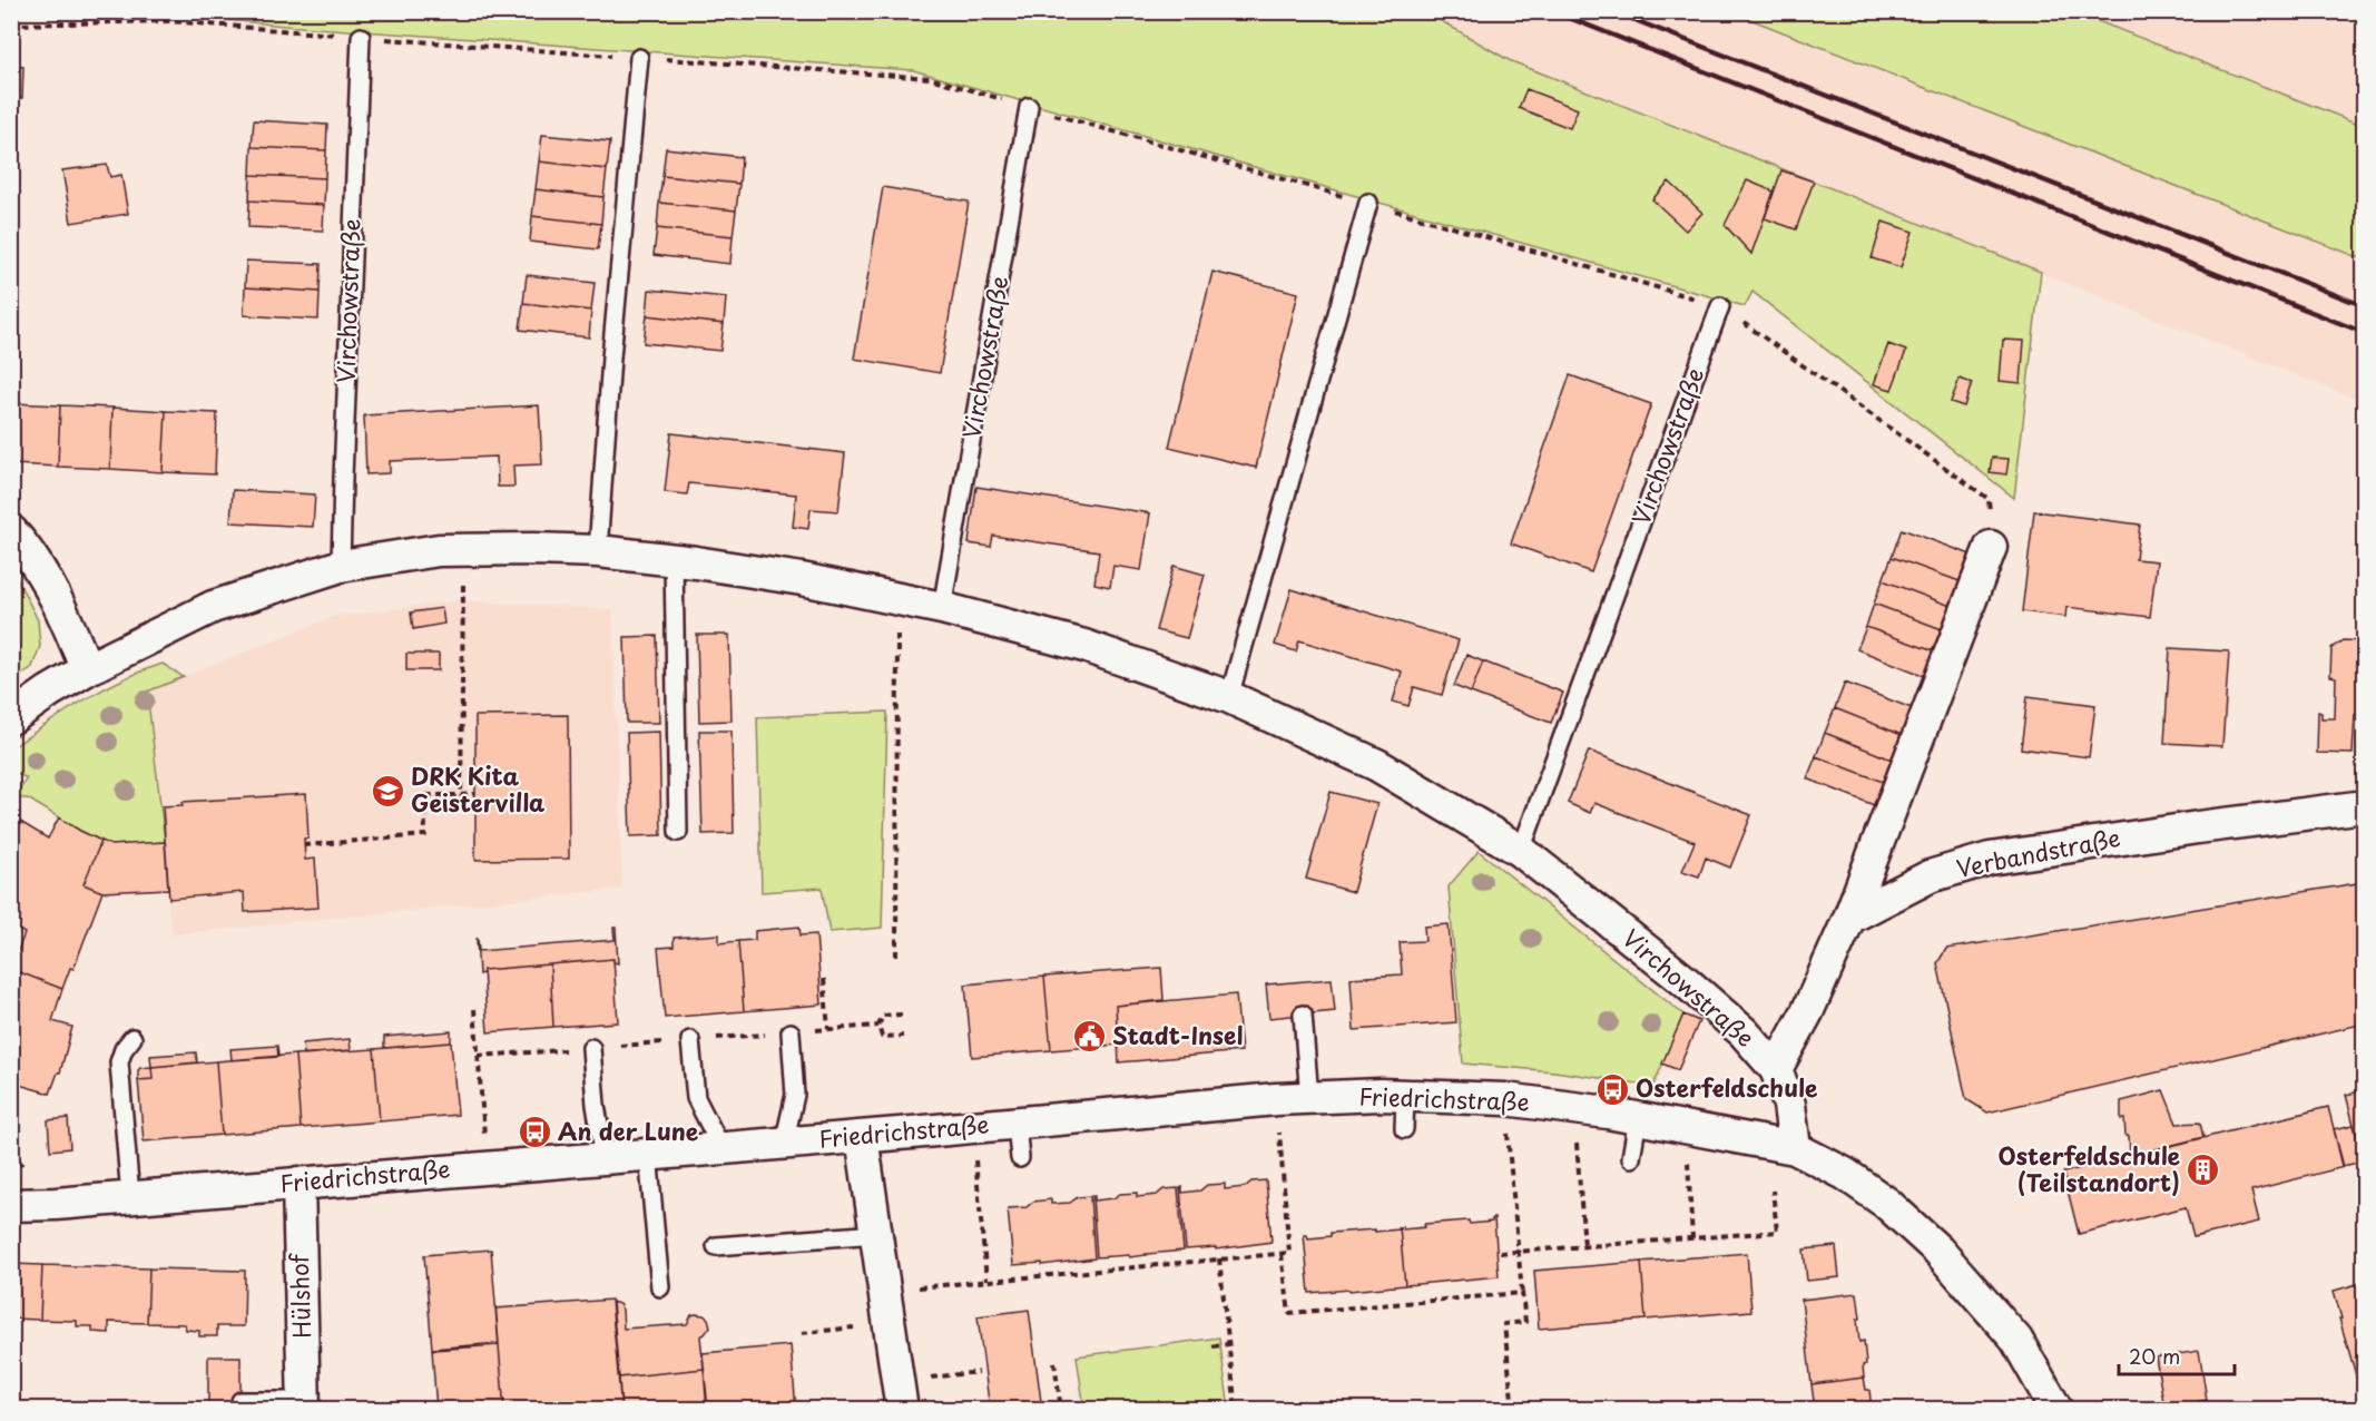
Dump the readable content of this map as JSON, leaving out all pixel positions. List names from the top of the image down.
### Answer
{
  "streets": {
    "street": [
      "Virchowstraße",
      "Verbandstraße",
      "Friedrichstraße",
      "Hülshof"
    ]
  },
  "crossings": [
    ["Virchowstraße", "Friedrichstraße"],
    ["Friedrichstraße", "Hülshof"]
  ],
  "places": {
    "school or university": ["DRK Kita Geistervilla"],
    "public building": ["Stadt-Insel"],
    "bus stop": ["Osterfeldschule", "An der Lune"],
    "building": ["Osterfeldschule (Teilstandort)"]
  },
  "scale_bar": "20 m"
}
